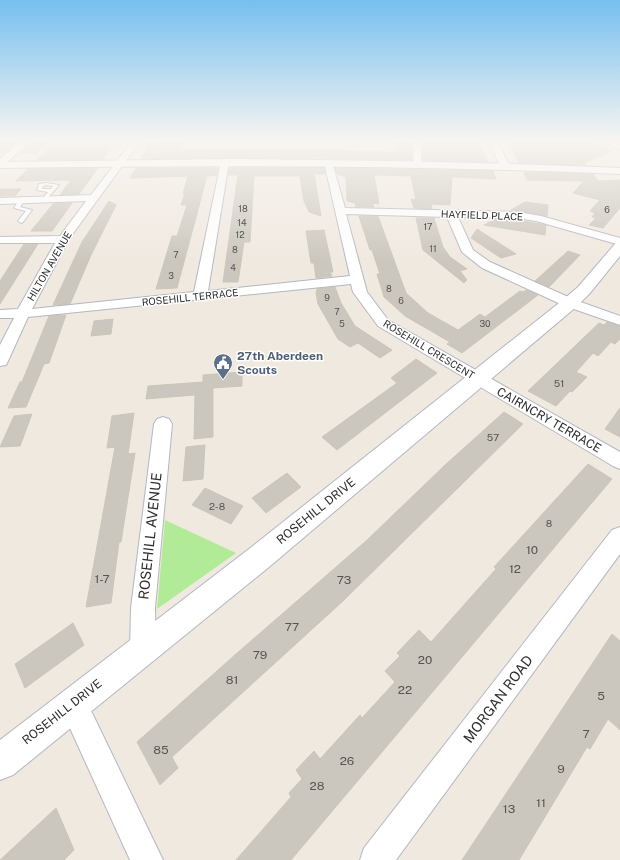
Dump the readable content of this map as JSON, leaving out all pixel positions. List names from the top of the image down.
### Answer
{
  "streets": {
    "street": [
      "HAYFIELD PLACE",
      "HILTON AVENUE",
      "ROSEHILL TERRACE",
      "ROSEHILL CRESCENT",
      "CAIRNCRY TERRACE",
      "ROSEHILL DRIVE",
      "ROSEHILL AVENUE",
      "MORGAN ROAD"
    ]
  },
  "crossings": [
    ["HAYFIELD PLACE", "ROSEHILL CRESCENT"],
    ["HILTON AVENUE", "ROSEHILL TERRACE"],
    ["ROSEHILL TERRACE", "ROSEHILL CRESCENT"],
    ["ROSEHILL CRESCENT", "CAIRNCRY TERRACE"],
    ["ROSEHILL CRESCENT", "ROSEHILL DRIVE"],
    ["CAIRNCRY TERRACE", "ROSEHILL DRIVE"],
    ["ROSEHILL DRIVE", "ROSEHILL AVENUE"]
  ],
  "places": {
    "public building": ["27th Aberdeen Scouts"]
  },
  "house_numbers": [
    "18",
    "6",
    "14",
    "17",
    "12",
    "11",
    "8",
    "7",
    "4",
    "3",
    "8",
    "9",
    "6",
    "7",
    "5",
    "30",
    "51",
    "57",
    "2-8",
    "8",
    "10",
    "12",
    "1-7",
    "73",
    "77",
    "79",
    "20",
    "81",
    "22",
    "5",
    "7",
    "85",
    "26",
    "9",
    "28",
    "11",
    "13"
  ]
}
